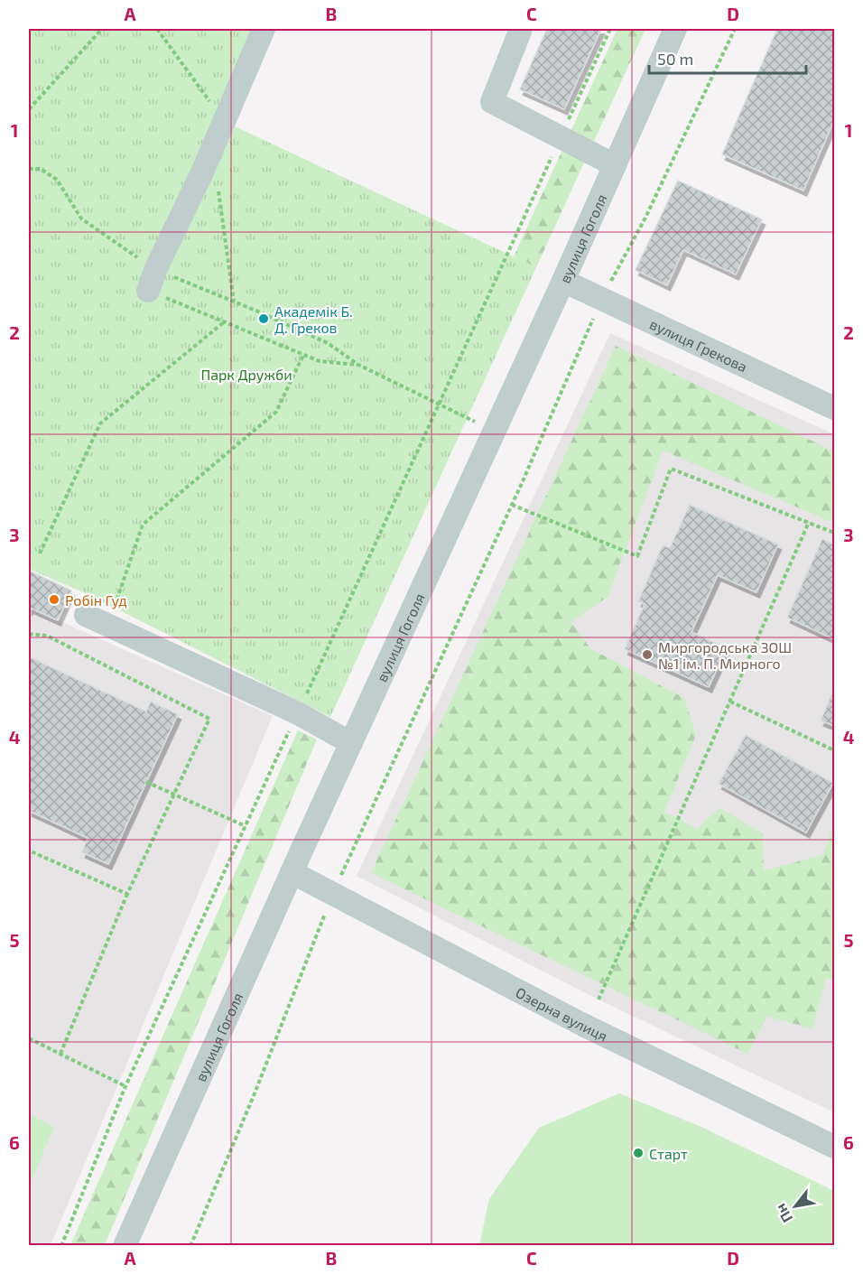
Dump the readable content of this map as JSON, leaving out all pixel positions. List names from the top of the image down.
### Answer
{
  "streets": {
    "street": ["вулиця Гоголя", "вулиця Грекова", "Озерна вулиця"]
  },
  "crossings": [
    ["вулиця Гоголя", "вулиця Грекова"],
    ["вулиця Гоголя", "Озерна вулиця"]
  ],
  "parks": ["Парк Дружби"],
  "places": [
    "Академік Б. Д. Греков",
    "Робін Гуд",
    "Миргородська ЗОШ №1 ім. П. Мирного",
    "Старт"
  ],
  "scale_bar": "50 m",
  "north": "bottom left",
  "grid": {
    "columns": [
      "A",
      "B",
      "C",
      "D"
    ],
    "rows": [
      "1",
      "2",
      "3",
      "4",
      "5",
      "6"
    ]
  }
}
